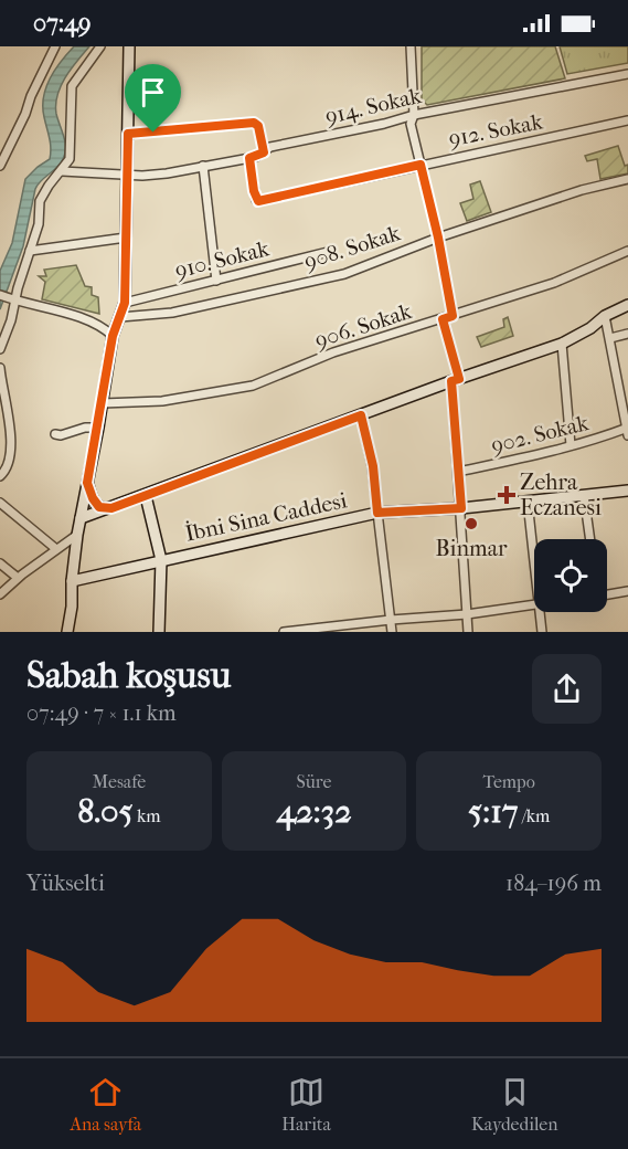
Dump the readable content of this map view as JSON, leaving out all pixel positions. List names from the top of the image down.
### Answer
{
  "streets": {
    "street": [
      "914. Sokak",
      "912. Sokak",
      "908. Sokak",
      "910. Sokak",
      "906. Sokak",
      "902. Sokak",
      "İbni Sina Caddesi"
    ]
  },
  "crossings": [
    ["914. Sokak", "912. Sokak"]
  ],
  "places": {
    "health": ["Zehra Eczanesi"],
    "other": ["Binmar"]
  },
  "page": {
    "status": "07:49",
    "heading": ["Sabah koşusu", "07:49 · 7 × 1.1 km"],
    "stats": [
      ["Mesafe", "8.05 km"],
      ["Süre", "42:32"],
      ["Tempo", "5:17 /km"]
    ],
    "chart": ["Yükselti", "184–196 m"],
    "tabs": ["Ana sayfa", "Harita", "Kaydedilen"]
  }
}
